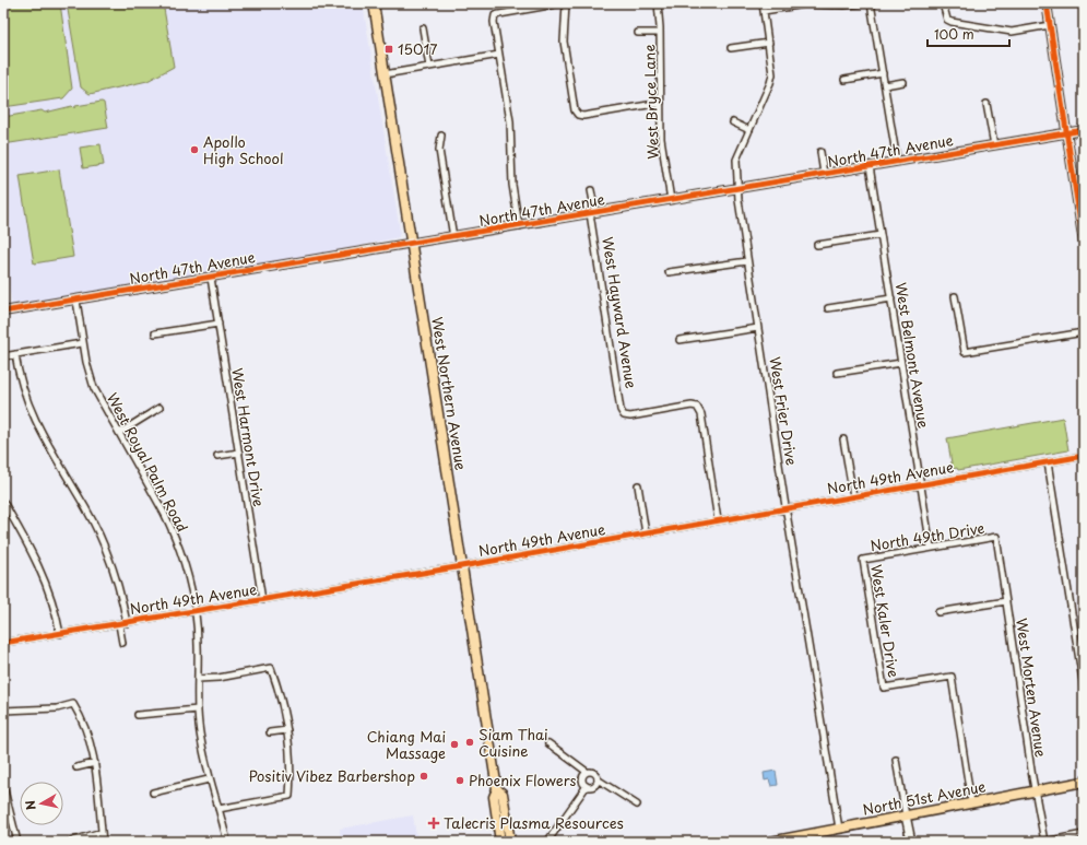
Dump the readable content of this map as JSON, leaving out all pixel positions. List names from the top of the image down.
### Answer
{
  "streets": {
    "main road": ["West Northern Avenue", "North 51st Avenue"],
    "street": [
      "West Bryce Lane",
      "North 47th Avenue",
      "West Hayward Avenue",
      "West Belmont Avenue",
      "West Frier Drive",
      "West Harmont Drive",
      "West Royal Palm Road",
      "North 49th Avenue",
      "North 49th Drive",
      "West Kaler Drive",
      "West Morten Avenue"
    ]
  },
  "crossings": [
    ["West Bryce Lane", "North 47th Avenue"],
    ["North 47th Avenue", "West Hayward Avenue"],
    ["North 47th Avenue", "West Belmont Avenue"],
    ["North 47th Avenue", "West Northern Avenue"],
    ["North 47th Avenue", "West Frier Drive"],
    ["North 47th Avenue", "West Harmont Drive"],
    ["North 47th Avenue", "West Royal Palm Road"],
    ["West Hayward Avenue", "North 49th Avenue"],
    ["West Belmont Avenue", "North 49th Avenue"],
    ["West Belmont Avenue", "North 49th Drive"],
    ["West Northern Avenue", "North 49th Avenue"],
    ["West Frier Drive", "North 49th Avenue"],
    ["West Frier Drive", "North 51st Avenue"],
    ["West Harmont Drive", "North 49th Avenue"],
    ["West Royal Palm Road", "North 49th Avenue"],
    ["North 49th Drive", "West Kaler Drive"],
    ["North 49th Drive", "West Morten Avenue"],
    ["West Kaler Drive", "North 51st Avenue"],
    ["West Morten Avenue", "North 51st Avenue"]
  ],
  "places": {
    "transit": ["15017"],
    "other": [
      "Apollo High School",
      "Siam Thai Cuisine",
      "Chiang Mai Massage",
      "Positiv Vibez Barbershop",
      "Phoenix Flowers"
    ],
    "health": ["Talecris Plasma Resources"]
  },
  "scale_bar": "100 m",
  "north": "left"
}
